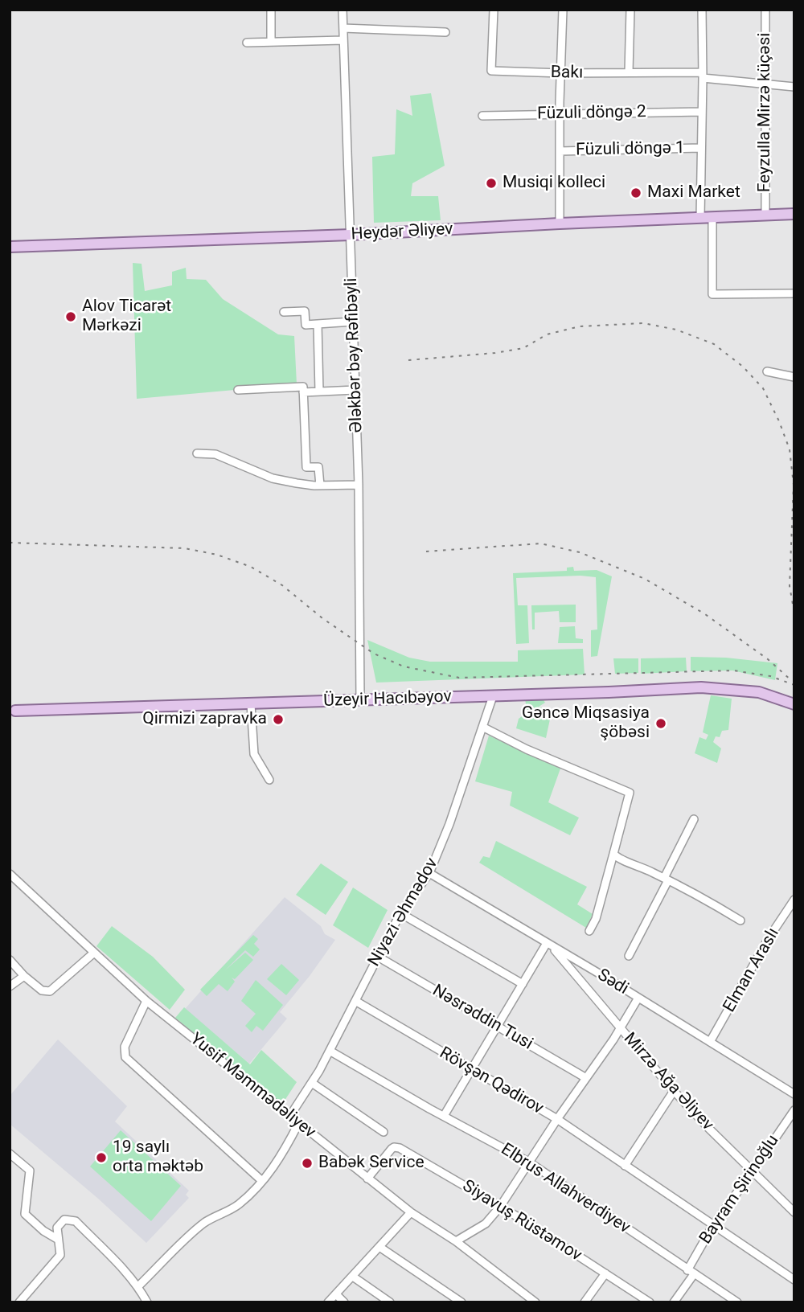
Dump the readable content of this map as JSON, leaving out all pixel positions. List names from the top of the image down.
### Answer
{
  "streets": {
    "main road": ["Heydər Əliyev", "Üzeyir Hacıbəyov"],
    "street": [
      "Bakı",
      "Feyzulla Mirzə küçəsi",
      "Füzuli döngə 2",
      "Füzuli döngə 1",
      "Ələkbər bəy Rəfibəyli",
      "Niyazi Əhmədov",
      "Elman Araslı",
      "Sədi",
      "Nəsrəddin Tusi",
      "Rövşən Qədirov",
      "Mirzə Ağa Əliyev",
      "Yusif Məmmədəliyev",
      "Elbrus Allahverdiyev",
      "Bayram Şirinoğlu",
      "Siyavuş Rüstəmov"
    ]
  },
  "crossings": [
    ["Bakı", "Feyzulla Mirzə küçəsi"],
    ["Feyzulla Mirzə küçəsi", "Heydər Əliyev"],
    ["Heydər Əliyev", "Ələkbər bəy Rəfibəyli"],
    ["Ələkbər bəy Rəfibəyli", "Üzeyir Hacıbəyov"],
    ["Üzeyir Hacıbəyov", "Niyazi Əhmədov"],
    ["Niyazi Əhmədov", "Sədi"],
    ["Niyazi Əhmədov", "Nəsrəddin Tusi"],
    ["Niyazi Əhmədov", "Rövşən Qədirov"],
    ["Niyazi Əhmədov", "Yusif Məmmədəliyev"],
    ["Niyazi Əhmədov", "Elbrus Allahverdiyev"],
    ["Elman Araslı", "Sədi"],
    ["Sədi", "Mirzə Ağa Əliyev"],
    ["Rövşən Qədirov", "Bayram Şirinoğlu"],
    ["Mirzə Ağa Əliyev", "Bayram Şirinoğlu"],
    ["Yusif Məmmədəliyev", "Siyavuş Rüstəmov"],
    ["Elbrus Allahverdiyev", "Bayram Şirinoğlu"]
  ],
  "places": [
    "Musiqi kolleci",
    "Maxi Market",
    "Alov Ticarət Mərkəzi",
    "Qirmizi zapravka",
    "Gəncə Miqsasiya şöbəsi",
    "19 saylı orta məktəb",
    "Babək Service"
  ]
}
